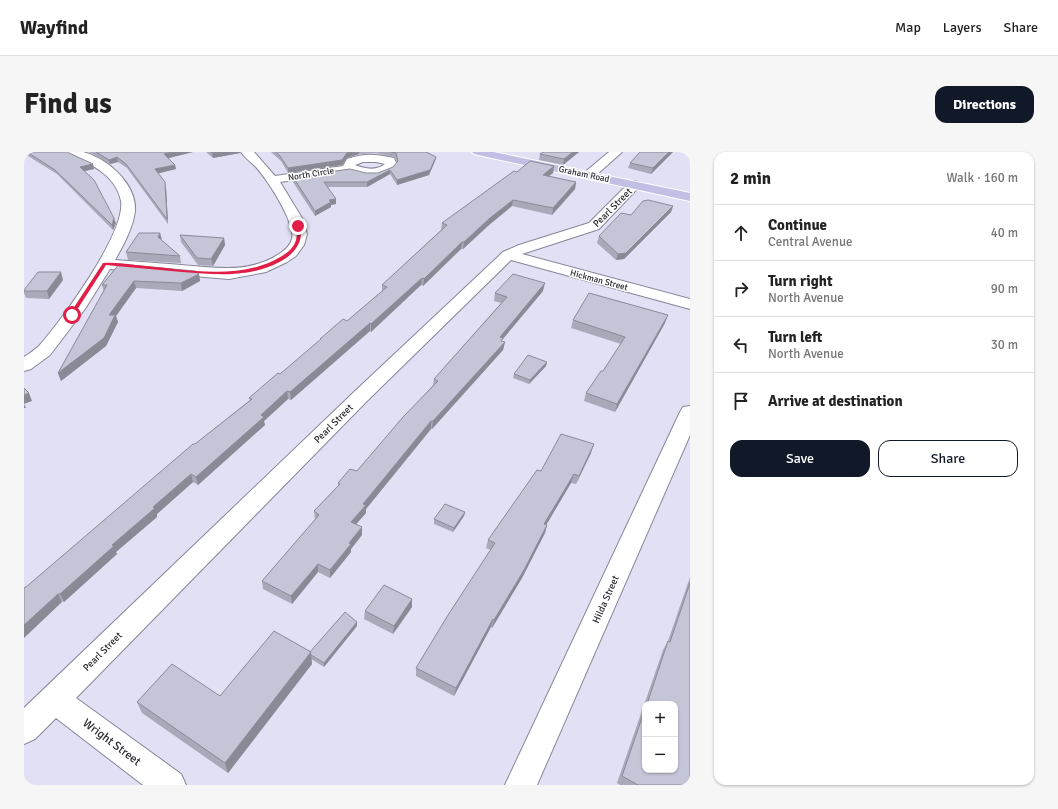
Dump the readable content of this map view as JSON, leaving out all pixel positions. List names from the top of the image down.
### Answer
{
  "streets": {
    "main road": ["Graham Road"],
    "street": [
      "North Circle",
      "Pearl Street",
      "Hickman Street",
      "Hilda Street",
      "Wright Street"
    ]
  },
  "crossings": [
    ["Graham Road", "Pearl Street"],
    ["Pearl Street", "Hickman Street"],
    ["Pearl Street", "Wright Street"]
  ],
  "page": {
    "header": "Wayfind",
    "nav": ["Map", "Layers", "Share"],
    "buttons": [
      "Directions",
      ["Save", "Share"]
    ],
    "title": "Find us",
    "heading": ["2 min", "Walk · 160 m"],
    "list": [
      ["Continue", "Central Avenue", "40 m"],
      ["Turn right", "North Avenue", "90 m"],
      ["Turn left", "North Avenue", "30 m"],
      "Arrive at destination"
    ],
    "map_buttons": ["+", "−"]
  }
}
